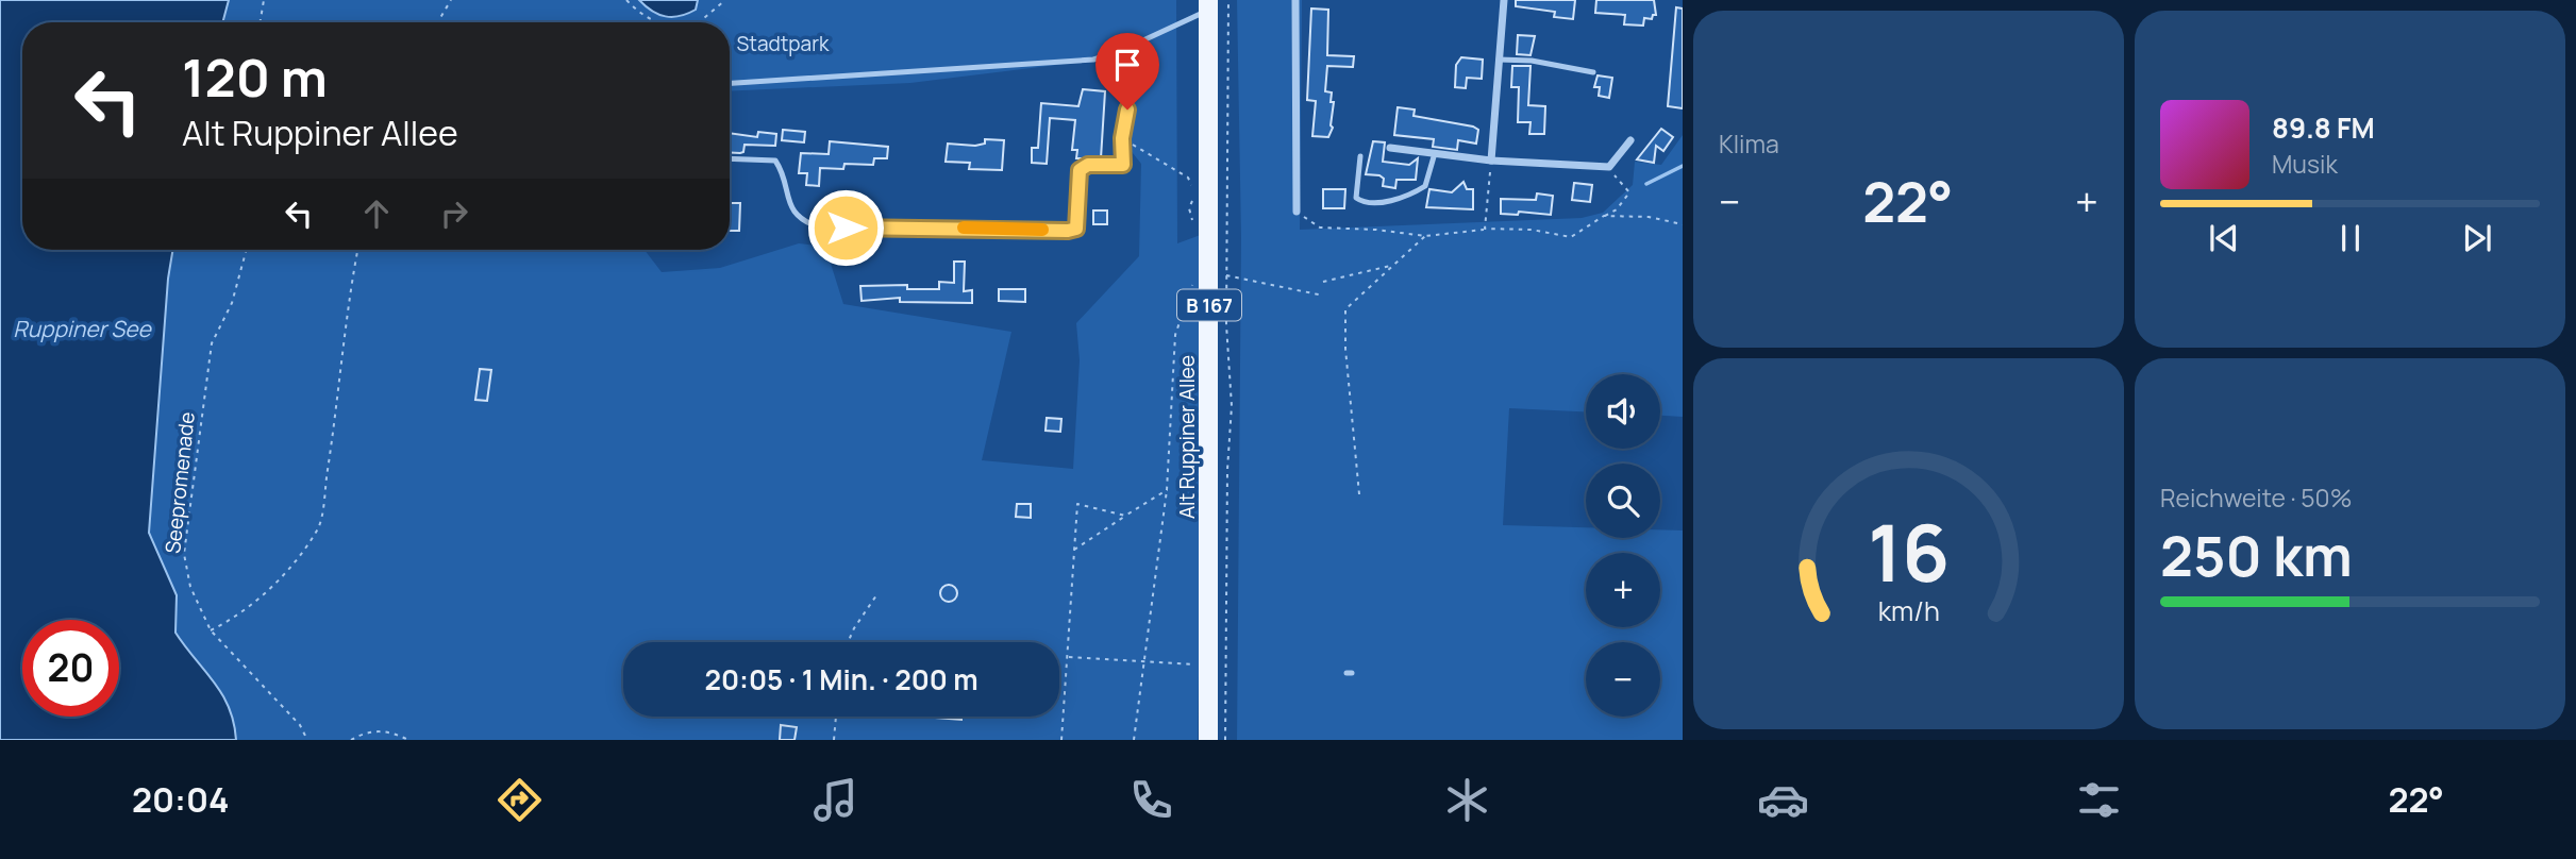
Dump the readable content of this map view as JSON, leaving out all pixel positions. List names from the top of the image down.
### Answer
{
  "streets": {
    "main road": ["B 167", "Alt Ruppiner Allee"],
    "path": ["Seepromenade"]
  },
  "water": ["Ruppiner See"],
  "parks": ["Stadtpark"],
  "page": {
    "tile": [
      "Klima",
      ["Reichweite · 50%", "250 km"]
    ],
    "turn": ["120 m", "Alt Ruppiner Allee"],
    "song": ["89.8 FM", "Musik"],
    "heat": ["−", "22°", "+"],
    "map_buttons": ["+", "−"],
    "limit": "20",
    "trip": "20:05 · 1 Min. · 200 m",
    "tabs": ["20:04", "22°"],
    "gauge": ["16", "km/h"]
  }
}
